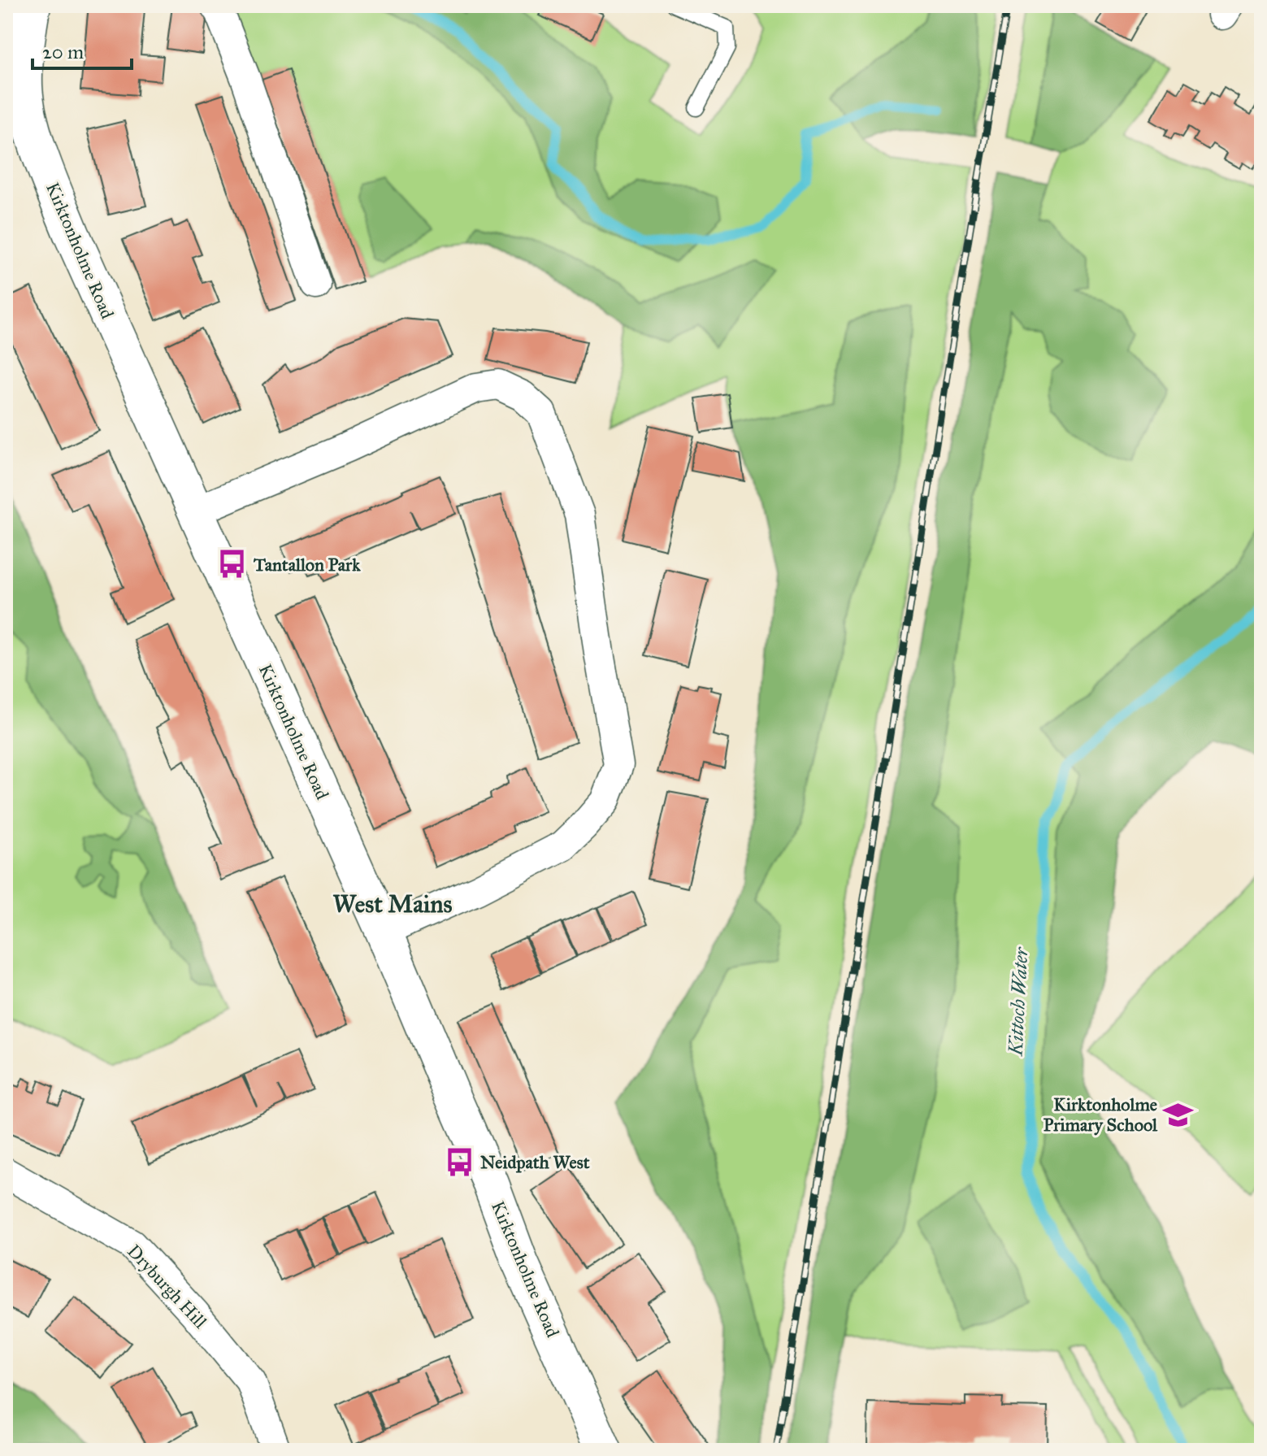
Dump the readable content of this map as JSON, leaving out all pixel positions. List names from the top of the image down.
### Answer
{
  "streets": {
    "street": ["Kirktonholme Road", "Dryburgh Hill"]
  },
  "districts": ["West Mains"],
  "water": ["Kittoch Water"],
  "places": {
    "bus stop": ["Tantallon Park", "Neidpath West"],
    "school or university": ["Kirktonholme Primary School"]
  },
  "scale_bar": "20 m"
}
